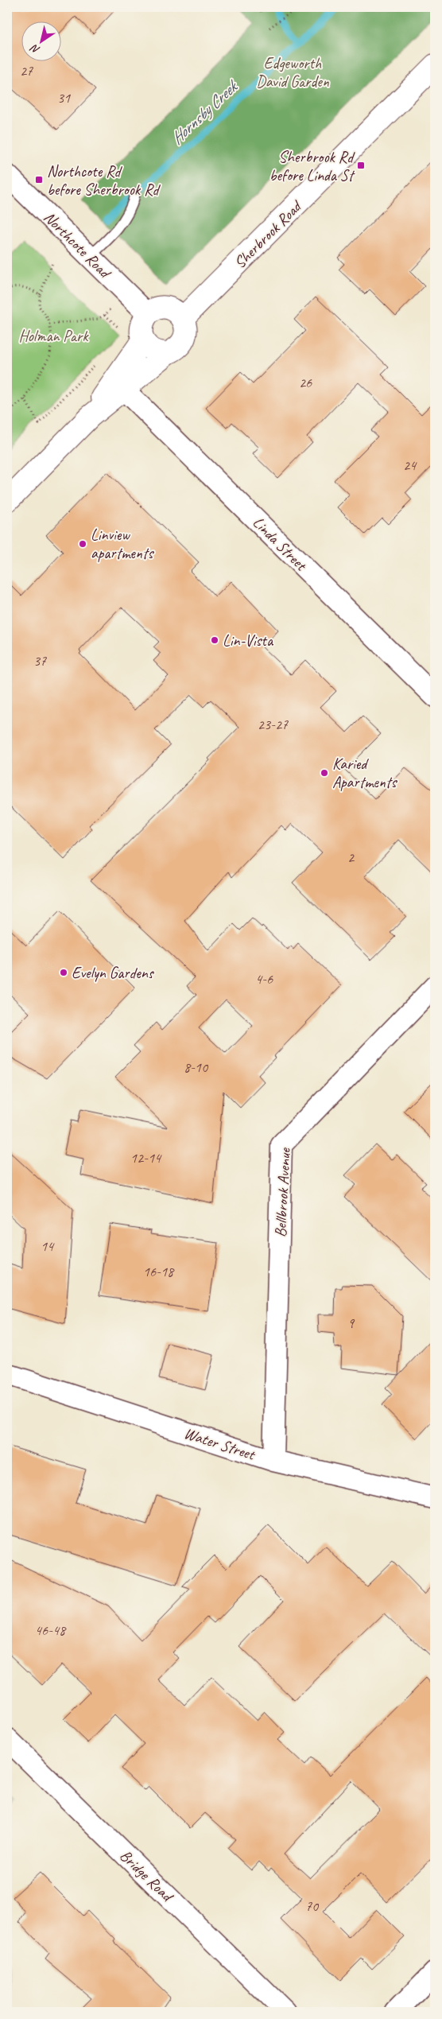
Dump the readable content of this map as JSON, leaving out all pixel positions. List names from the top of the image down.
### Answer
{
  "streets": {
    "main road": ["Sherbrook Road"],
    "street": [
      "Northcote Road",
      "Linda Street",
      "Bellbrook Avenue",
      "Water Street",
      "Bridge Road"
    ]
  },
  "crossings": [
    ["Sherbrook Road", "Northcote Road"],
    ["Bellbrook Avenue", "Water Street"]
  ],
  "water": ["Hornsby Creek"],
  "parks": ["Edgeworth David Garden", "Holman Park"],
  "places": {
    "transit": ["Sherbrook Rd before Linda St", "Northcote Rd before Sherbrook Rd"],
    "other": [
      "Linview apartments",
      "Lin-Vista",
      "Karied Apartments",
      "Evelyn Gardens"
    ]
  },
  "house_numbers": [
    "27",
    "31",
    "26",
    "24",
    "37",
    "23-27",
    "2",
    "4-6",
    "8-10",
    "12-14",
    "14",
    "16-18",
    "9",
    "46-48",
    "70"
  ],
  "north": "bottom left"
}
